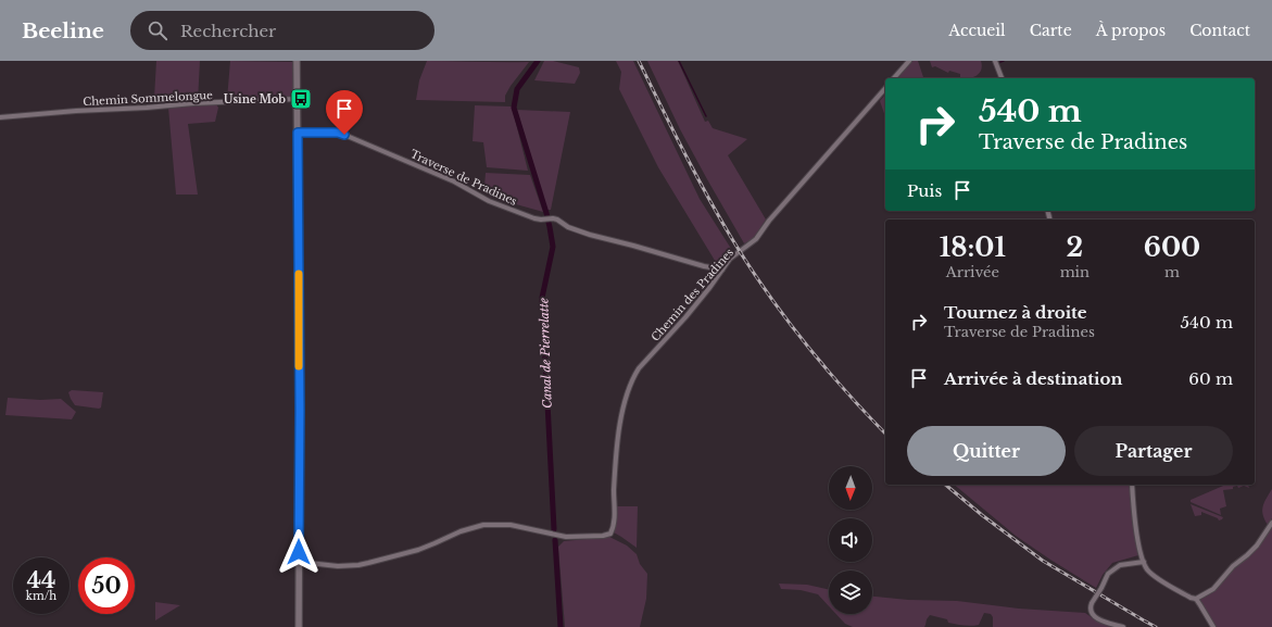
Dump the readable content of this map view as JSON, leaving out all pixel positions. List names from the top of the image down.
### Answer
{
  "streets": {
    "street": ["Chemin Sommelongue", "Traverse de Pradines", "Chemin des Pradines"]
  },
  "crossings": [
    ["Traverse de Pradines", "Chemin des Pradines"]
  ],
  "water": ["Canal de Pierrelatte"],
  "places": {
    "bus stop": ["Usine Mob"]
  },
  "north": "bottom",
  "page": {
    "header": "Beeline",
    "search": "Rechercher",
    "nav": [
      "Accueil",
      "Carte",
      "À propos",
      "Contact"
    ],
    "turn": ["540 m", "Traverse de Pradines"],
    "then": "Puis",
    "eta": [
      "18:01",
      "Arrivée",
      "2",
      "min",
      "600",
      "m"
    ],
    "list": [
      {
        "name": "Tournez à droite",
        "note": "Traverse de Pradines",
        "value": "540 m"
      },
      {
        "name": "Arrivée à destination",
        "value": "60 m"
      }
    ],
    "buttons": ["Quitter", "Partager"],
    "speed": "44 km/h",
    "limit": "50"
  }
}
